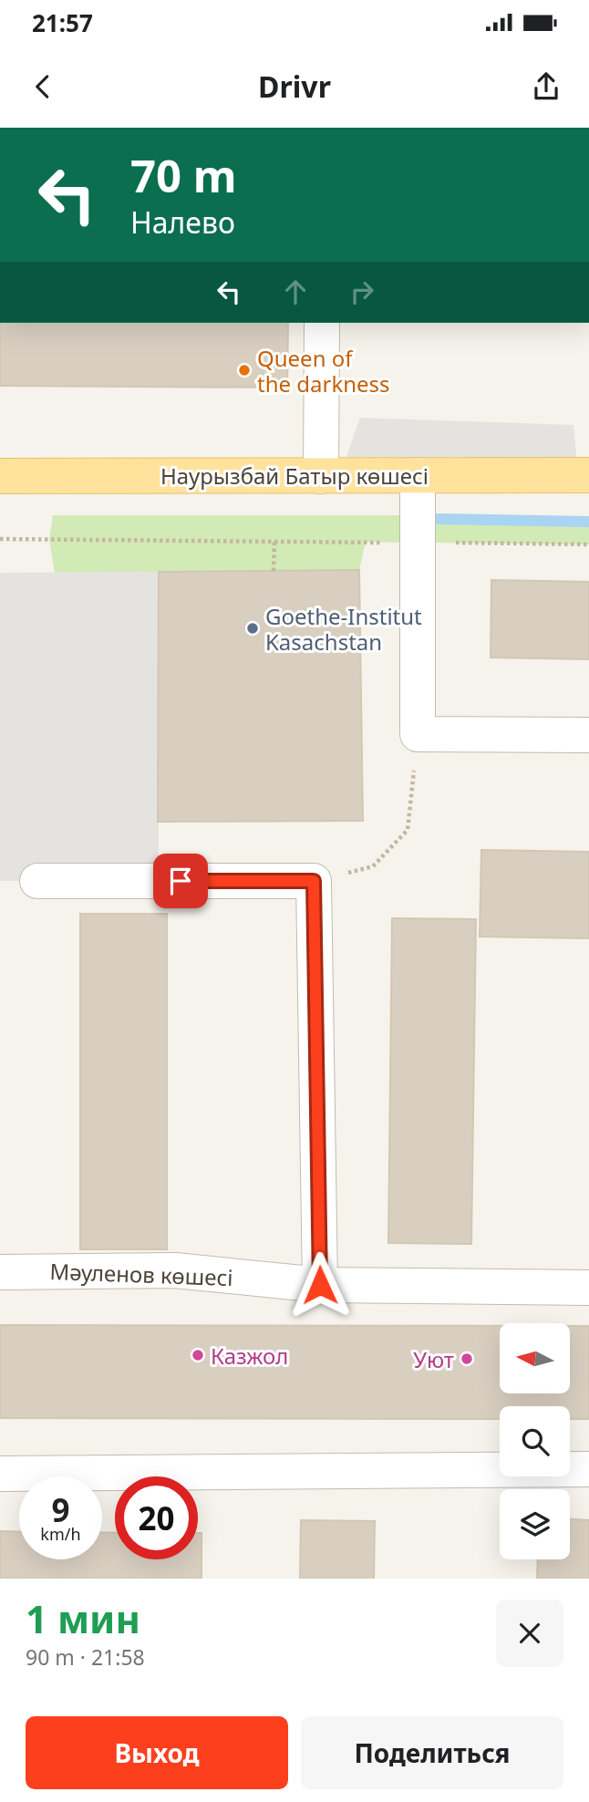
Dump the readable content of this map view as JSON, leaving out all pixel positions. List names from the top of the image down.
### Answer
{
  "streets": {
    "main road": ["Наурызбай Батыр көшесі"],
    "lane": ["Мәуленов көшесі"]
  },
  "places": [
    "Queen of the darkness",
    "Goethe-Institut Kasachstan",
    "Казжол",
    "Уют"
  ],
  "north": "left",
  "page": {
    "status": "21:57",
    "header": "Drivr",
    "turn": ["70 m", "Налево"],
    "speed": "9 km/h",
    "limit": "20",
    "heading": ["1 мин", "90 m · 21:58"],
    "buttons": ["Выход", "Поделиться"]
  }
}
